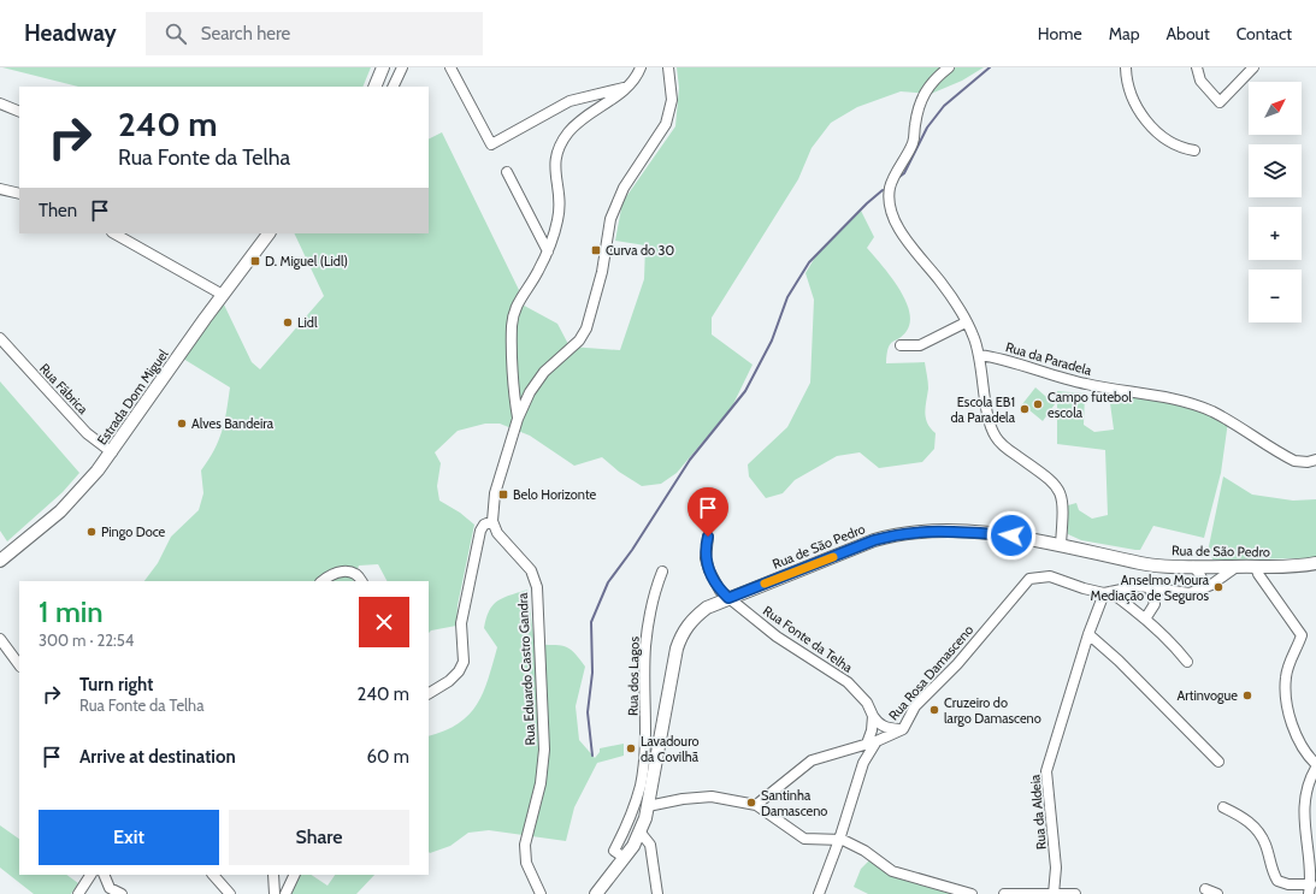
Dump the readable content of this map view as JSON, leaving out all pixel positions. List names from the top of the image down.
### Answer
{
  "streets": {
    "main road": ["Estrada Dom Miguel", "Rua de São Pedro"],
    "street": [
      "Rua da Paradela",
      "Rua Fábrica",
      "Rua Fonte da Telha",
      "Rua Eduardo Castro Gandra",
      "Rua Rosa Damasceno",
      "Rua dos Lagos",
      "Rua da Aldeia"
    ]
  },
  "crossings": [
    ["Rua Fábrica", "Estrada Dom Miguel"],
    ["Rua de São Pedro", "Rua Fonte da Telha"],
    ["Rua de São Pedro", "Rua Rosa Damasceno"],
    ["Rua de São Pedro", "Rua dos Lagos"],
    ["Rua Fonte da Telha", "Rua Rosa Damasceno"],
    ["Rua Rosa Damasceno", "Rua da Aldeia"]
  ],
  "places": {
    "transit": ["Curva do 30", "D. Miguel (Lidl)", "Belo Horizonte"],
    "other": [
      "Lidl",
      "Campo futebol escola",
      "Escola EB1 da Paradela",
      "Alves Bandeira",
      "Pingo Doce",
      "Anselmo Moura Mediação de Seguros",
      "Artinvogue",
      "Cruzeiro do largo Damasceno",
      "Lavadouro da Covilhã",
      "Santinha Damasceno"
    ]
  },
  "north": "top right",
  "page": {
    "header": "Headway",
    "search": "Search here",
    "nav": [
      "Home",
      "Map",
      "About",
      "Contact"
    ],
    "map_buttons": ["+", "−"],
    "turn": ["240 m", "Rua Fonte da Telha"],
    "then": "Then",
    "heading": ["1 min", "300 m · 22:54"],
    "list": [
      {
        "name": "Turn right",
        "note": "Rua Fonte da Telha",
        "value": "240 m"
      },
      {
        "name": "Arrive at destination",
        "value": "60 m"
      }
    ],
    "buttons": ["Exit", "Share"]
  }
}
